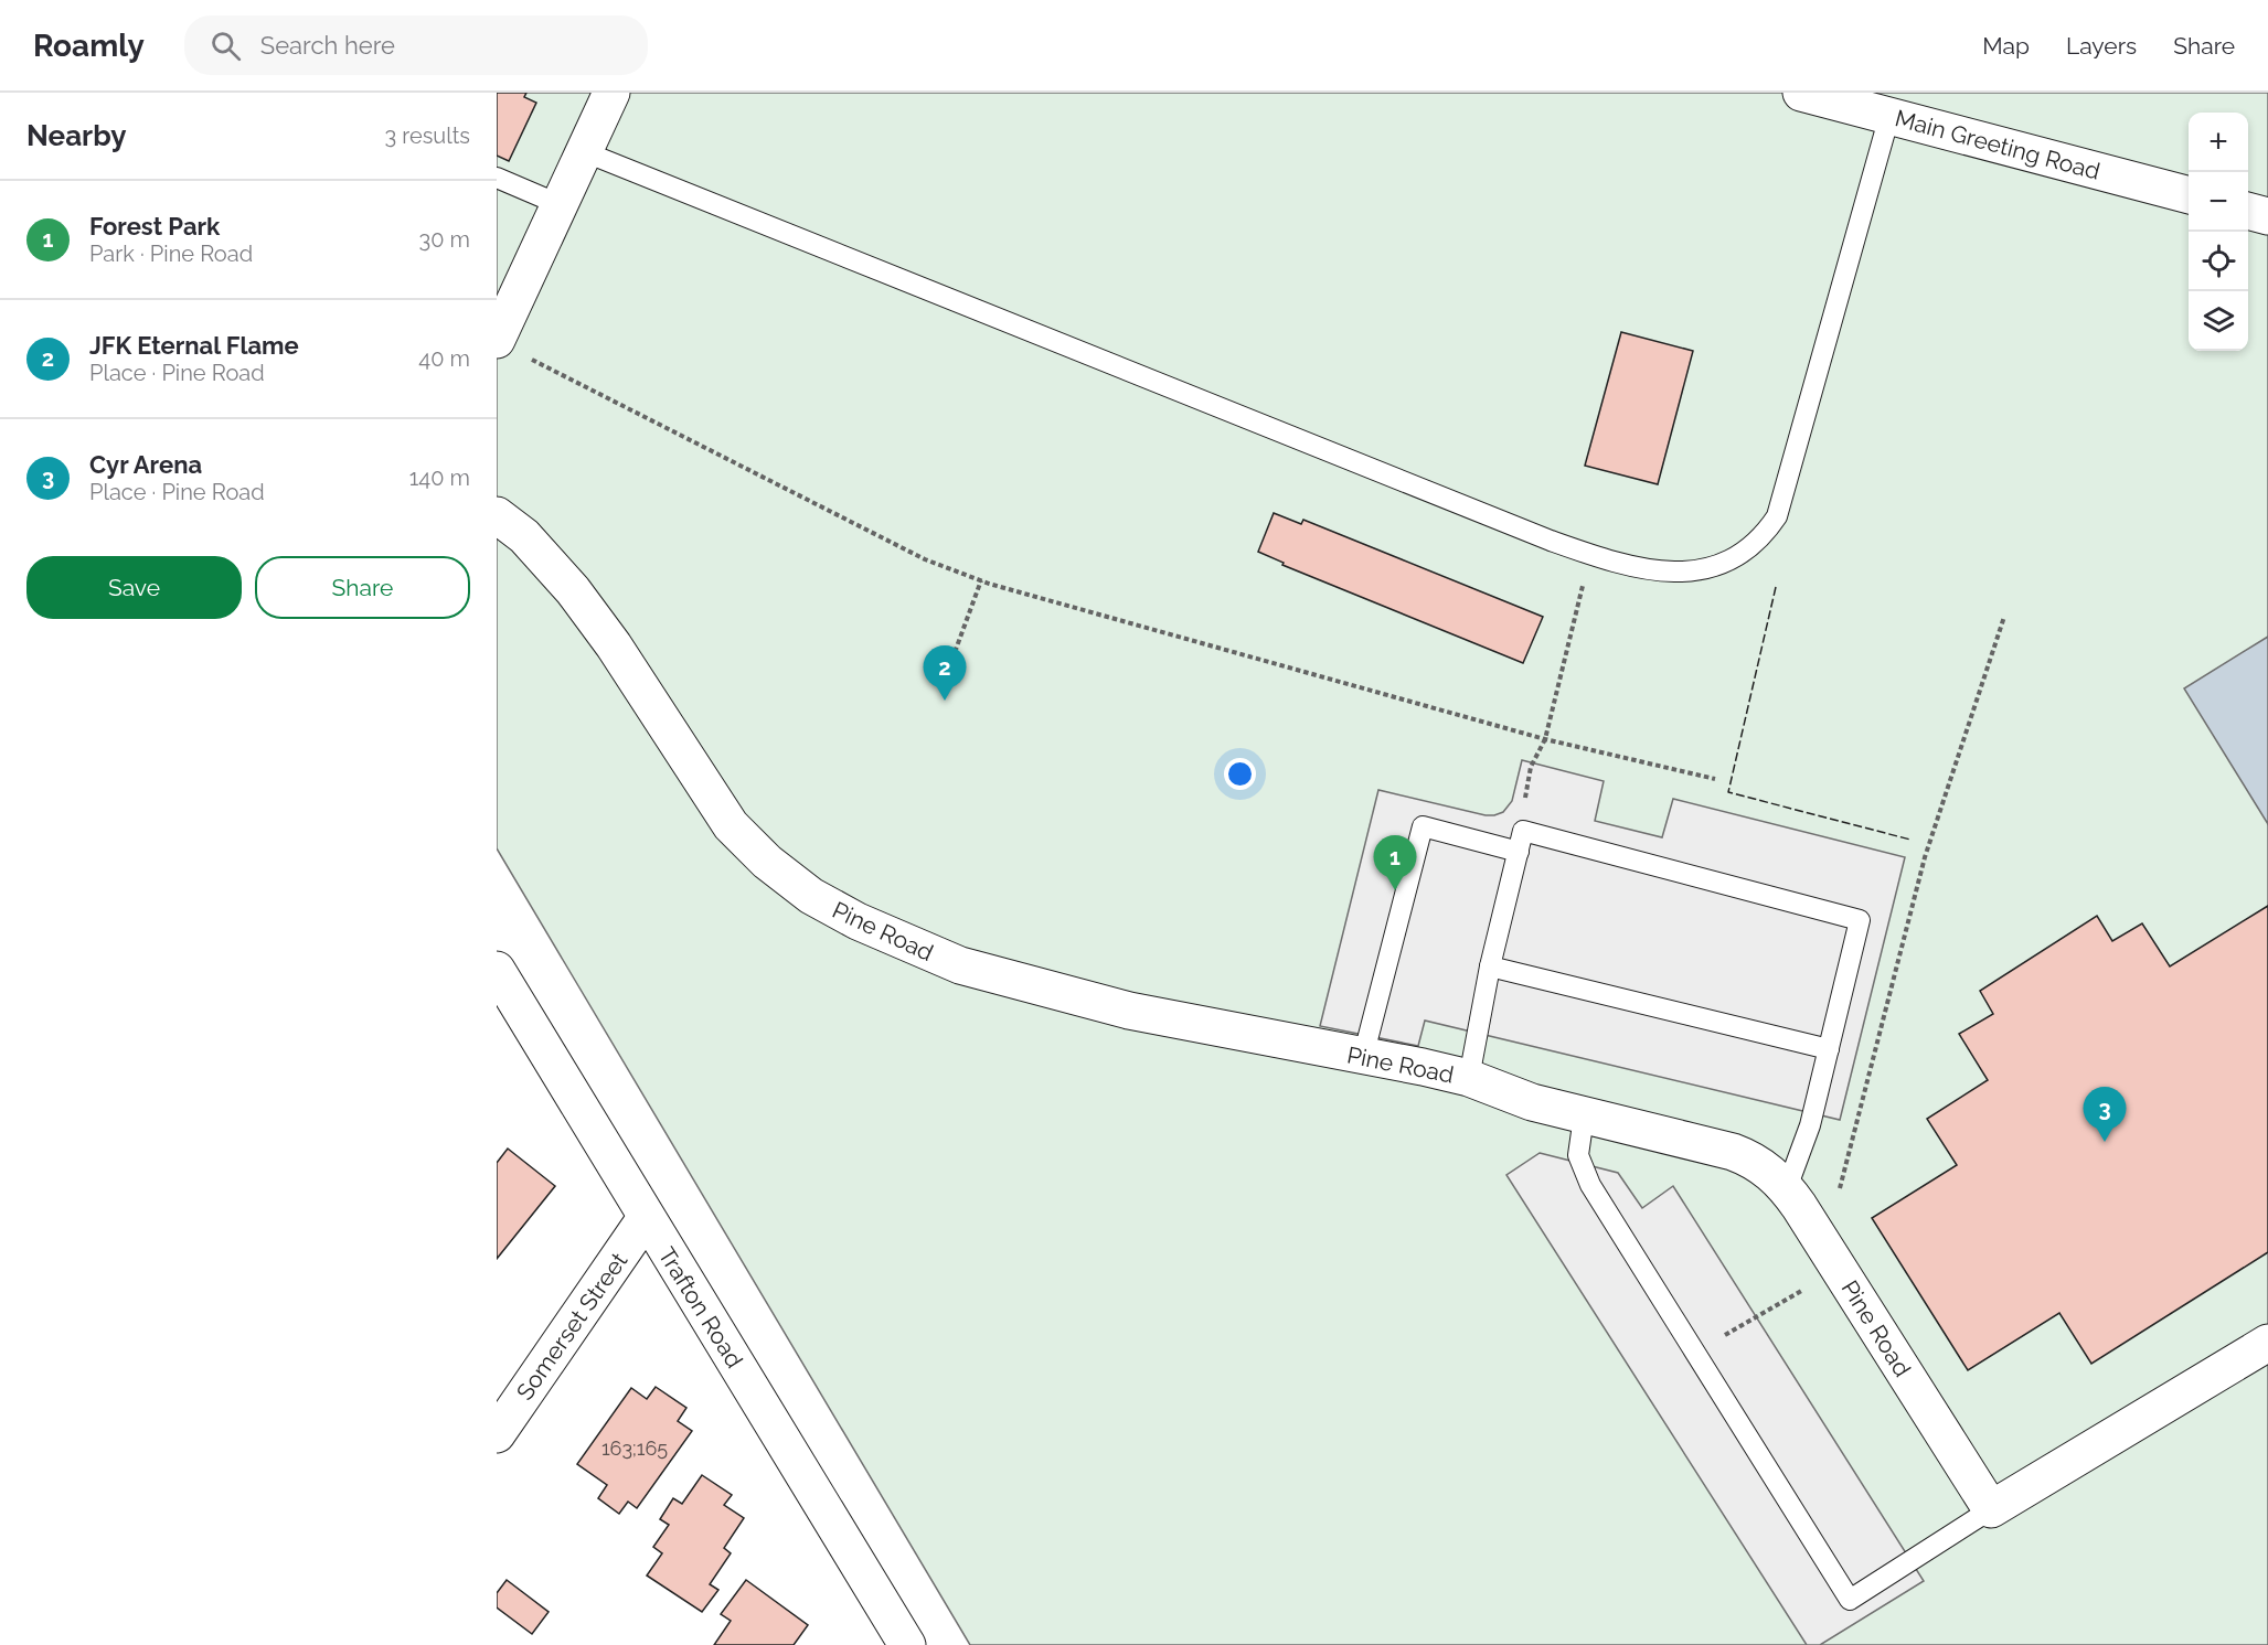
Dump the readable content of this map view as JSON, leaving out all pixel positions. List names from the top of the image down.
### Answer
{
  "streets": {
    "street": [
      "Main Greeting Road",
      "Pine Road",
      "Trafton Road",
      "Somerset Street"
    ]
  },
  "crossings": [
    ["Trafton Road", "Somerset Street"]
  ],
  "house_numbers": ["163;165"],
  "page": {
    "header": "Roamly",
    "search": "Search here",
    "nav": ["Map", "Layers", "Share"],
    "heading": ["Nearby", "3 results"],
    "map_buttons": ["+", "−"],
    "list": [
      {
        "mark": "1",
        "name": "Forest Park",
        "note": "Park · Pine Road",
        "value": "30 m"
      },
      {
        "mark": "2",
        "name": "JFK Eternal Flame",
        "note": "Place · Pine Road",
        "value": "40 m"
      },
      {
        "mark": "3",
        "name": "Cyr Arena",
        "note": "Place · Pine Road",
        "value": "140 m"
      }
    ],
    "buttons": ["Save", "Share"],
    "pins": ["2", "1", "3"]
  }
}
